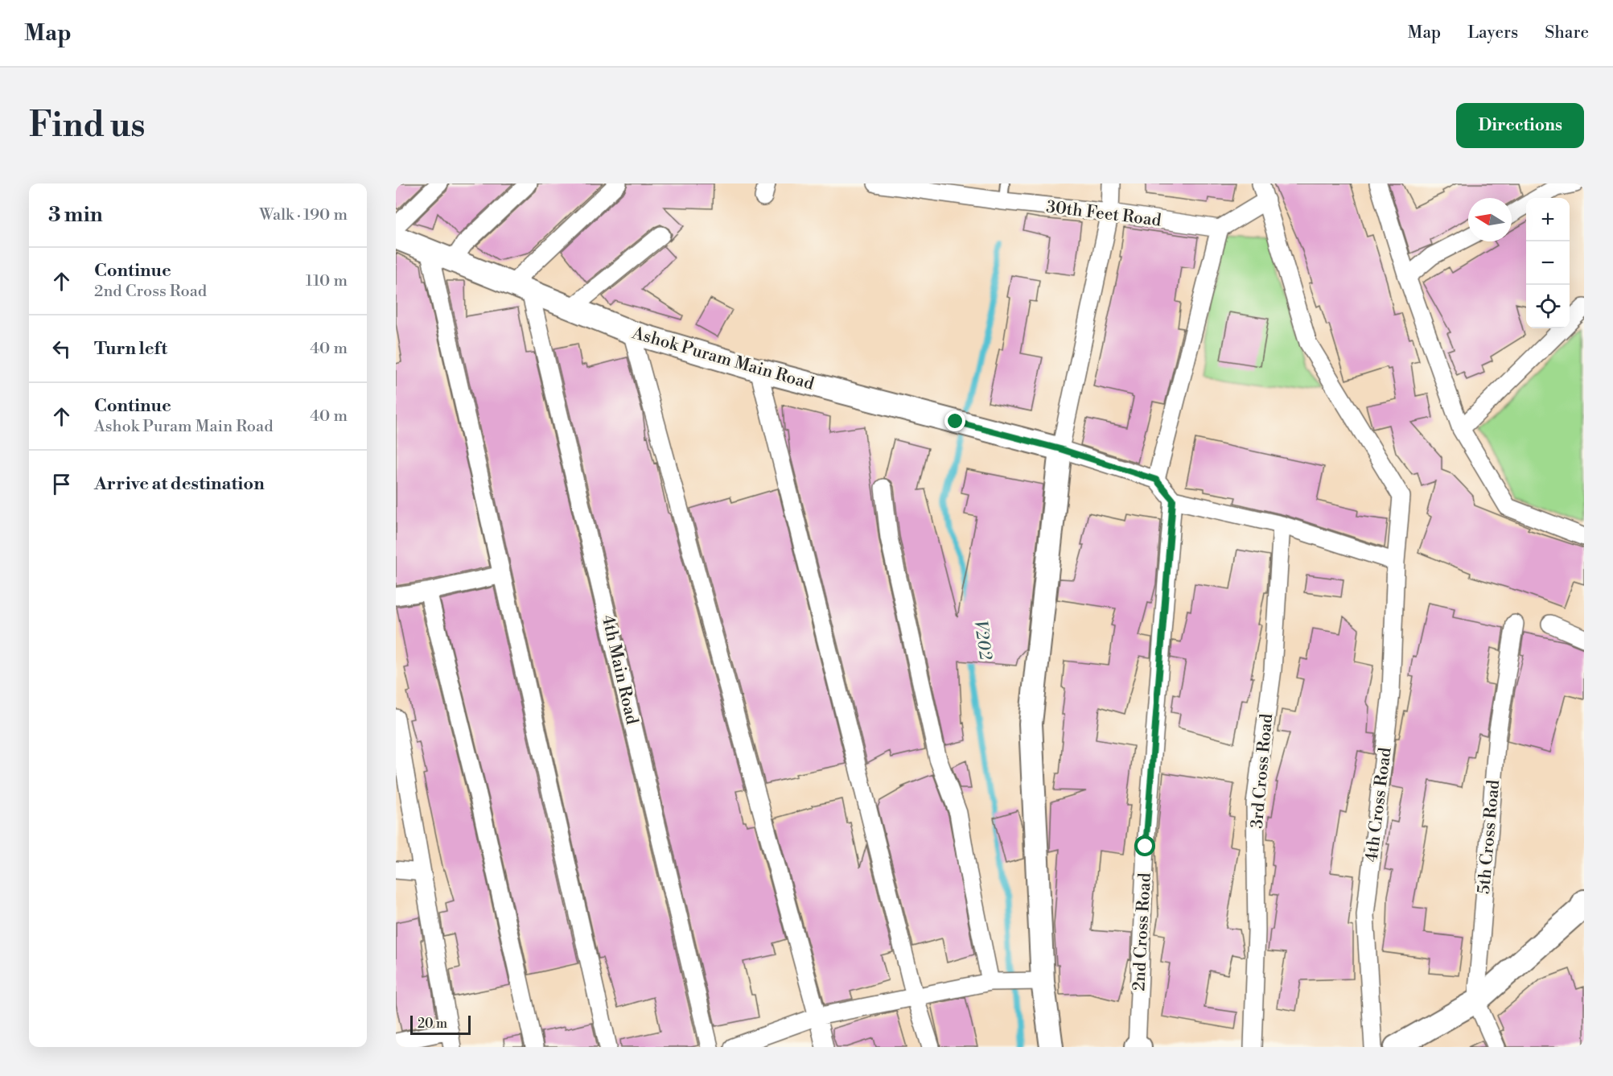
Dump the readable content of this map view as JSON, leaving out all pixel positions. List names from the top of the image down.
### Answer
{
  "streets": {
    "street": [
      "30th Feet Road",
      "Ashok Puram Main Road",
      "4th Main Road",
      "3rd Cross Road",
      "4th Cross Road",
      "5th Cross Road",
      "2nd Cross Road"
    ]
  },
  "crossings": [
    ["Ashok Puram Main Road", "4th Main Road"]
  ],
  "water": ["V202"],
  "scale_bar": "20 m",
  "north": "left",
  "page": {
    "header": "Map",
    "nav": ["Map", "Layers", "Share"],
    "buttons": "Directions",
    "title": "Find us",
    "heading": ["3 min", "Walk · 190 m"],
    "map_buttons": ["+", "−"],
    "list": [
      ["Continue", "2nd Cross Road", "110 m"],
      ["Turn left", "40 m"],
      ["Continue", "Ashok Puram Main Road", "40 m"],
      "Arrive at destination"
    ],
    "scale": "20 m"
  }
}
